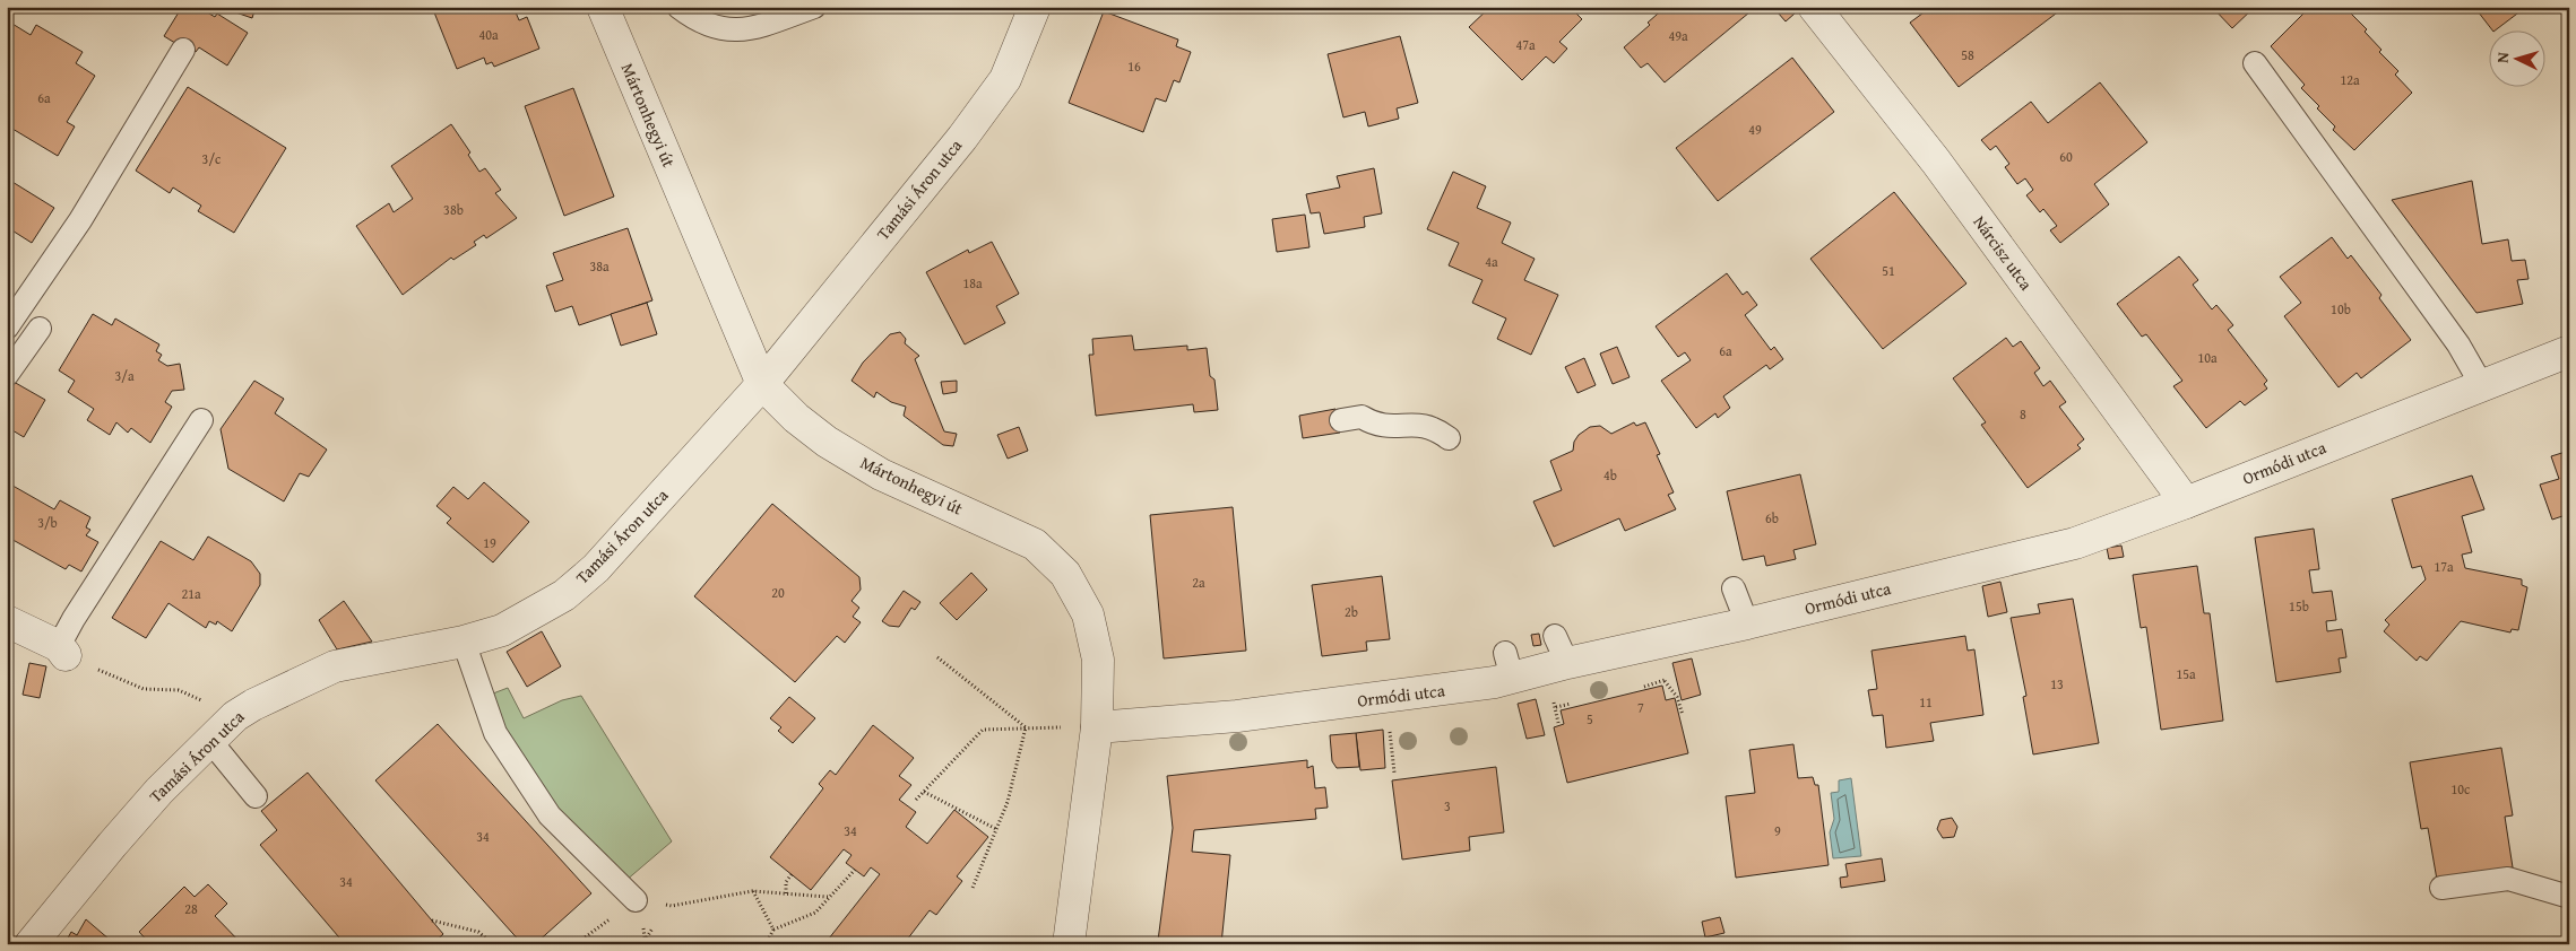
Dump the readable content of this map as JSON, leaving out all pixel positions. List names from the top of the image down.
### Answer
{
  "streets": {
    "street": [
      "Mártonhegyi út",
      "Tamási Áron utca",
      "Nárcisz utca",
      "Ormódi utca"
    ]
  },
  "crossings": [
    ["Mártonhegyi út", "Tamási Áron utca"],
    ["Mártonhegyi út", "Ormódi utca"],
    ["Nárcisz utca", "Ormódi utca"]
  ],
  "house_numbers": [
    "40a",
    "49a",
    "47a",
    "58",
    "16",
    "12a",
    "6a",
    "49",
    "60",
    "3/c",
    "38b",
    "4a",
    "38a",
    "51",
    "18a",
    "10b",
    "6a",
    "10a",
    "3/a",
    "8",
    "4b",
    "6b",
    "3/b",
    "19",
    "17a",
    "2a",
    "20",
    "21a",
    "15b",
    "2b",
    "15a",
    "13",
    "11",
    "7",
    "5",
    "10c",
    "3",
    "34",
    "9",
    "34",
    "34",
    "28"
  ],
  "north": "left"
}
